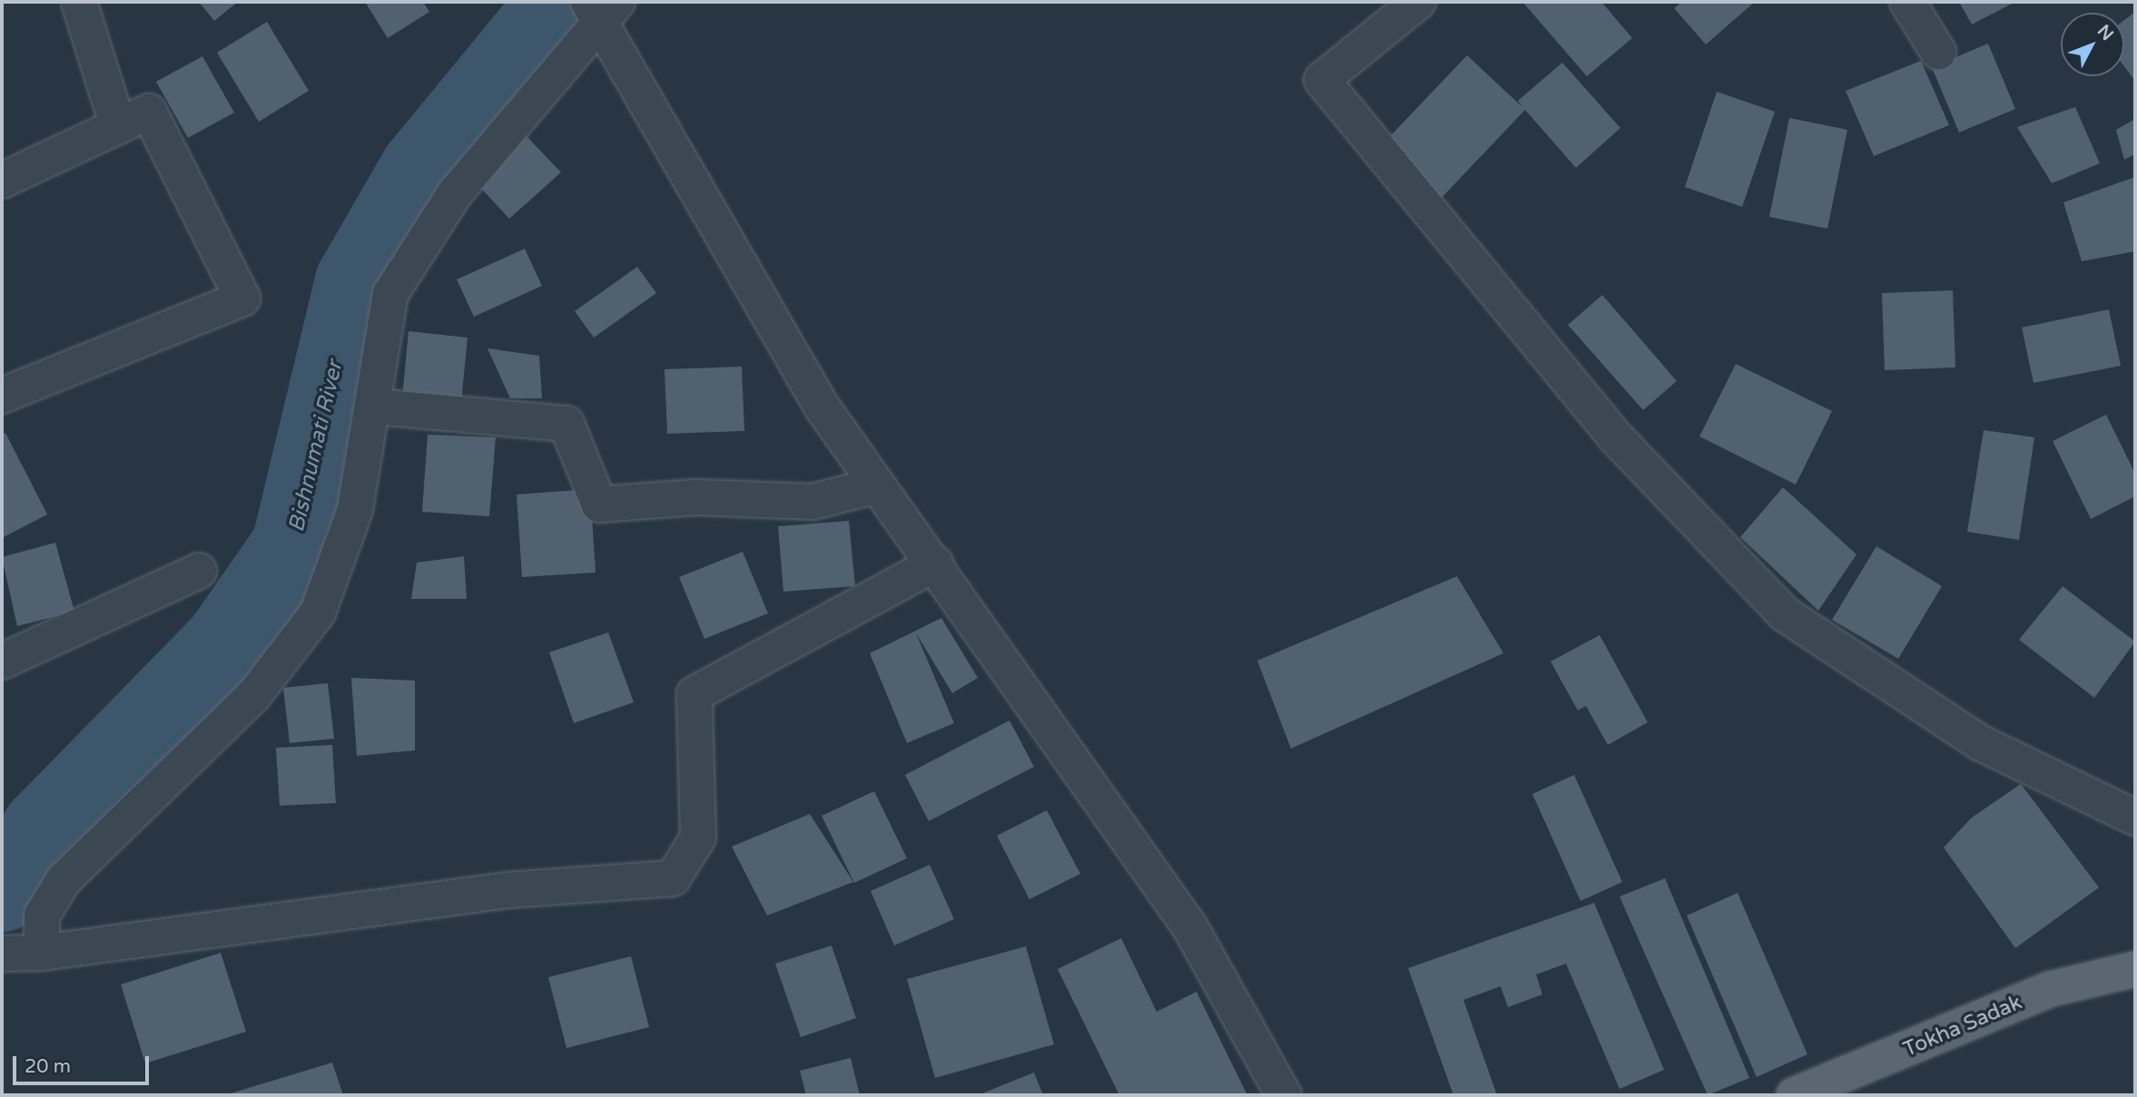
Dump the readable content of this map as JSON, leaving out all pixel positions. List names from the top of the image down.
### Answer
{
  "streets": {
    "main road": ["Tokha Sadak"]
  },
  "water": ["Bishnumati River"],
  "scale_bar": "20 m",
  "north": "top right"
}
